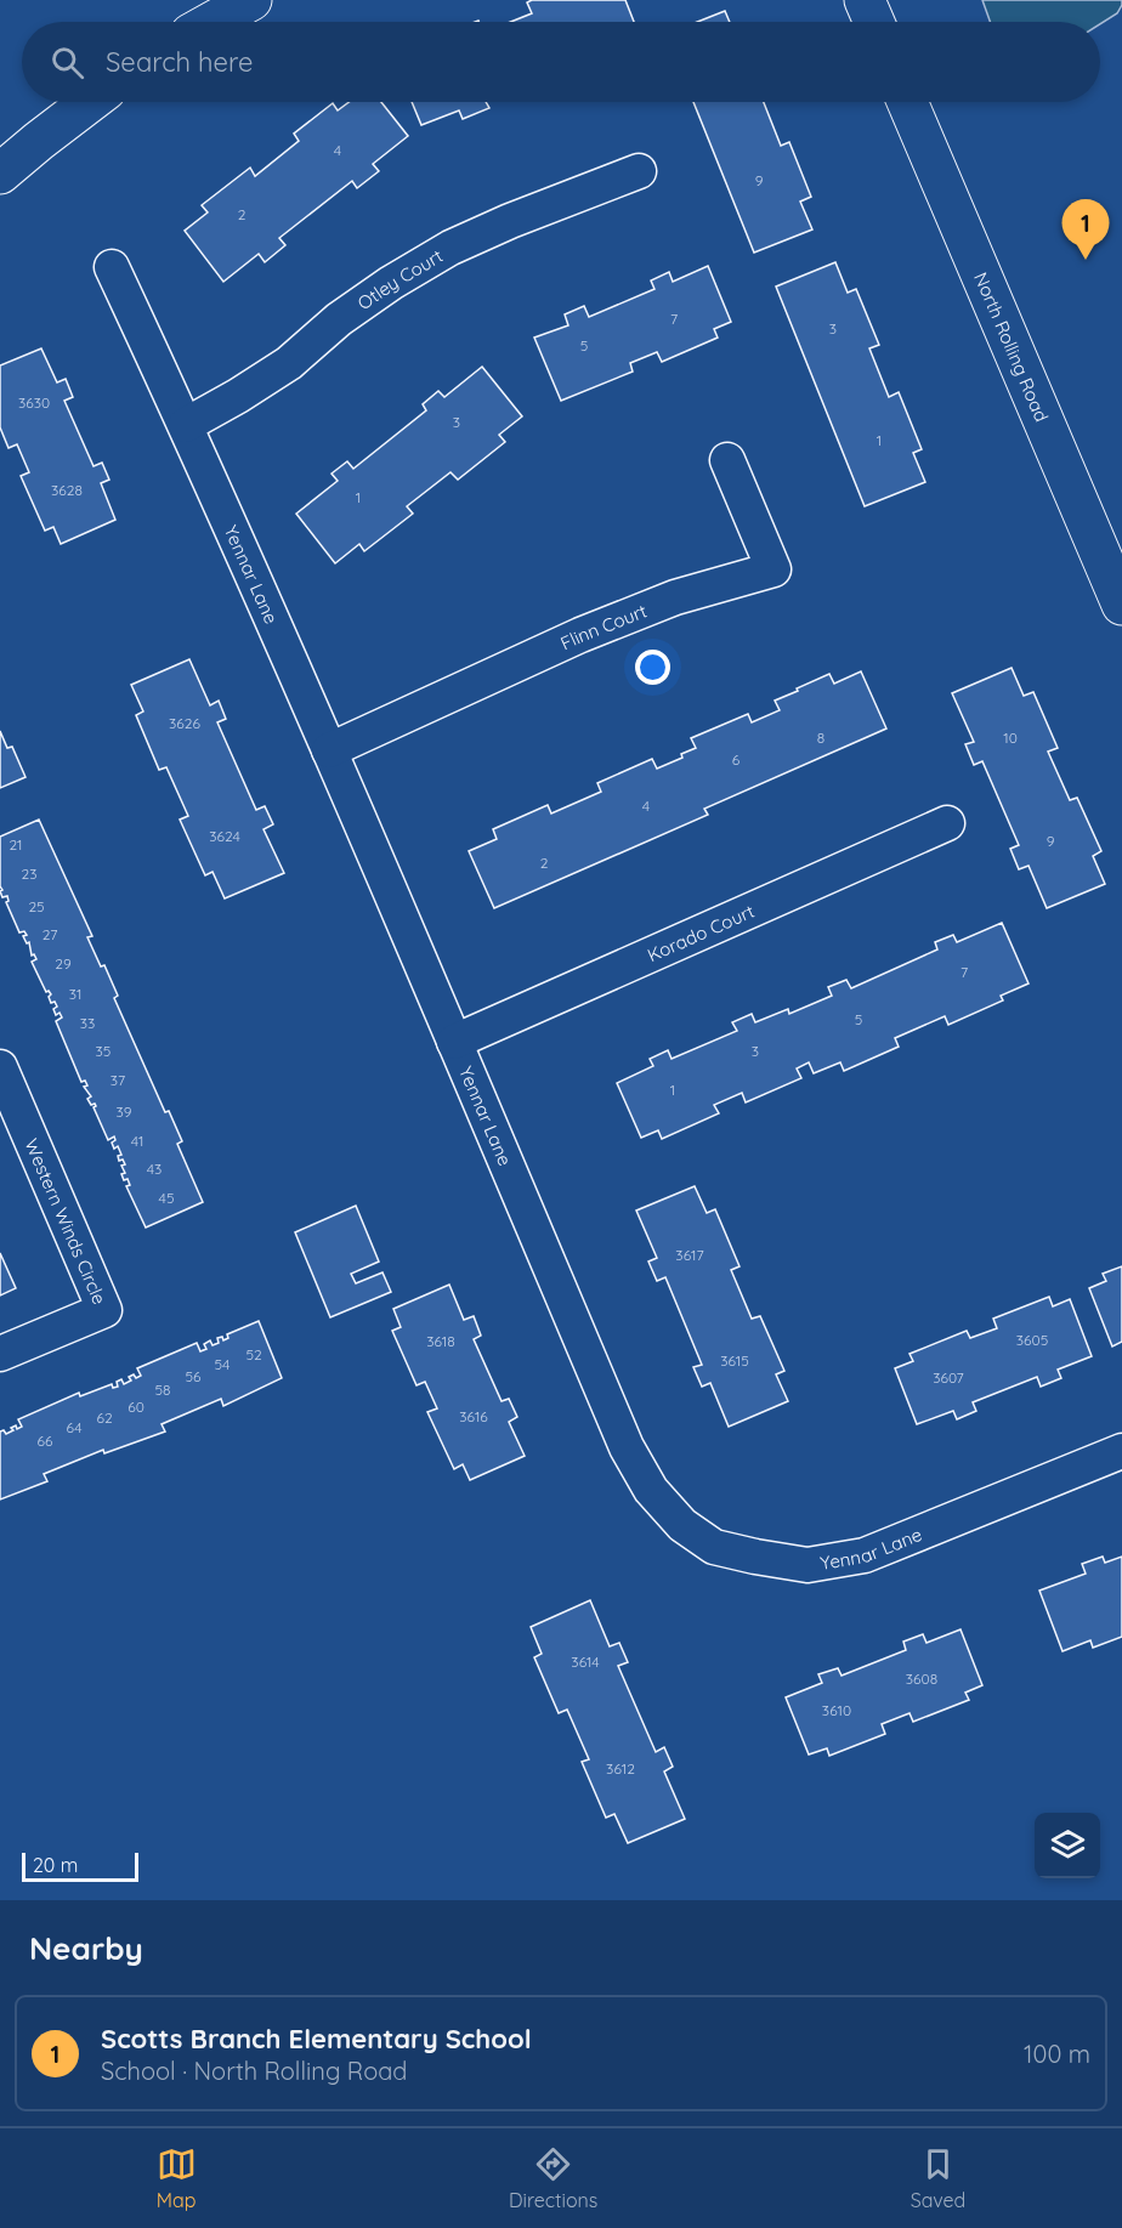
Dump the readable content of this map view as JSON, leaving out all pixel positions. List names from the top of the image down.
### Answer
{
  "streets": {
    "street": [
      "Otley Court",
      "North Rolling Road",
      "Yennar Lane",
      "Flinn Court",
      "Korado Court",
      "Western Winds Circle"
    ]
  },
  "crossings": [
    ["Otley Court", "Yennar Lane"],
    ["Yennar Lane", "Flinn Court"],
    ["Yennar Lane", "Korado Court"]
  ],
  "house_numbers": [
    "4",
    "9",
    "2",
    "7",
    "3",
    "5",
    "3630",
    "3",
    "1",
    "3628",
    "1",
    "3626",
    "8",
    "10",
    "6",
    "4",
    "3624",
    "9",
    "21",
    "2",
    "23",
    "25",
    "27",
    "29",
    "7",
    "31",
    "5",
    "33",
    "35",
    "3",
    "37",
    "1",
    "39",
    "41",
    "43",
    "45",
    "3617",
    "3605",
    "3618",
    "52",
    "3615",
    "54",
    "56",
    "3607",
    "58",
    "60",
    "3616",
    "62",
    "64",
    "66",
    "3614",
    "3608",
    "3610",
    "3612"
  ],
  "scale_bar": "20 m",
  "page": {
    "search": "Search here",
    "pins": "1",
    "scale": "20 m",
    "heading": "Nearby",
    "list": [
      {
        "mark": "1",
        "name": "Scotts Branch Elementary School",
        "note": "School · North Rolling Road",
        "value": "100 m"
      }
    ],
    "nav": ["Map", "Directions", "Saved"]
  }
}
